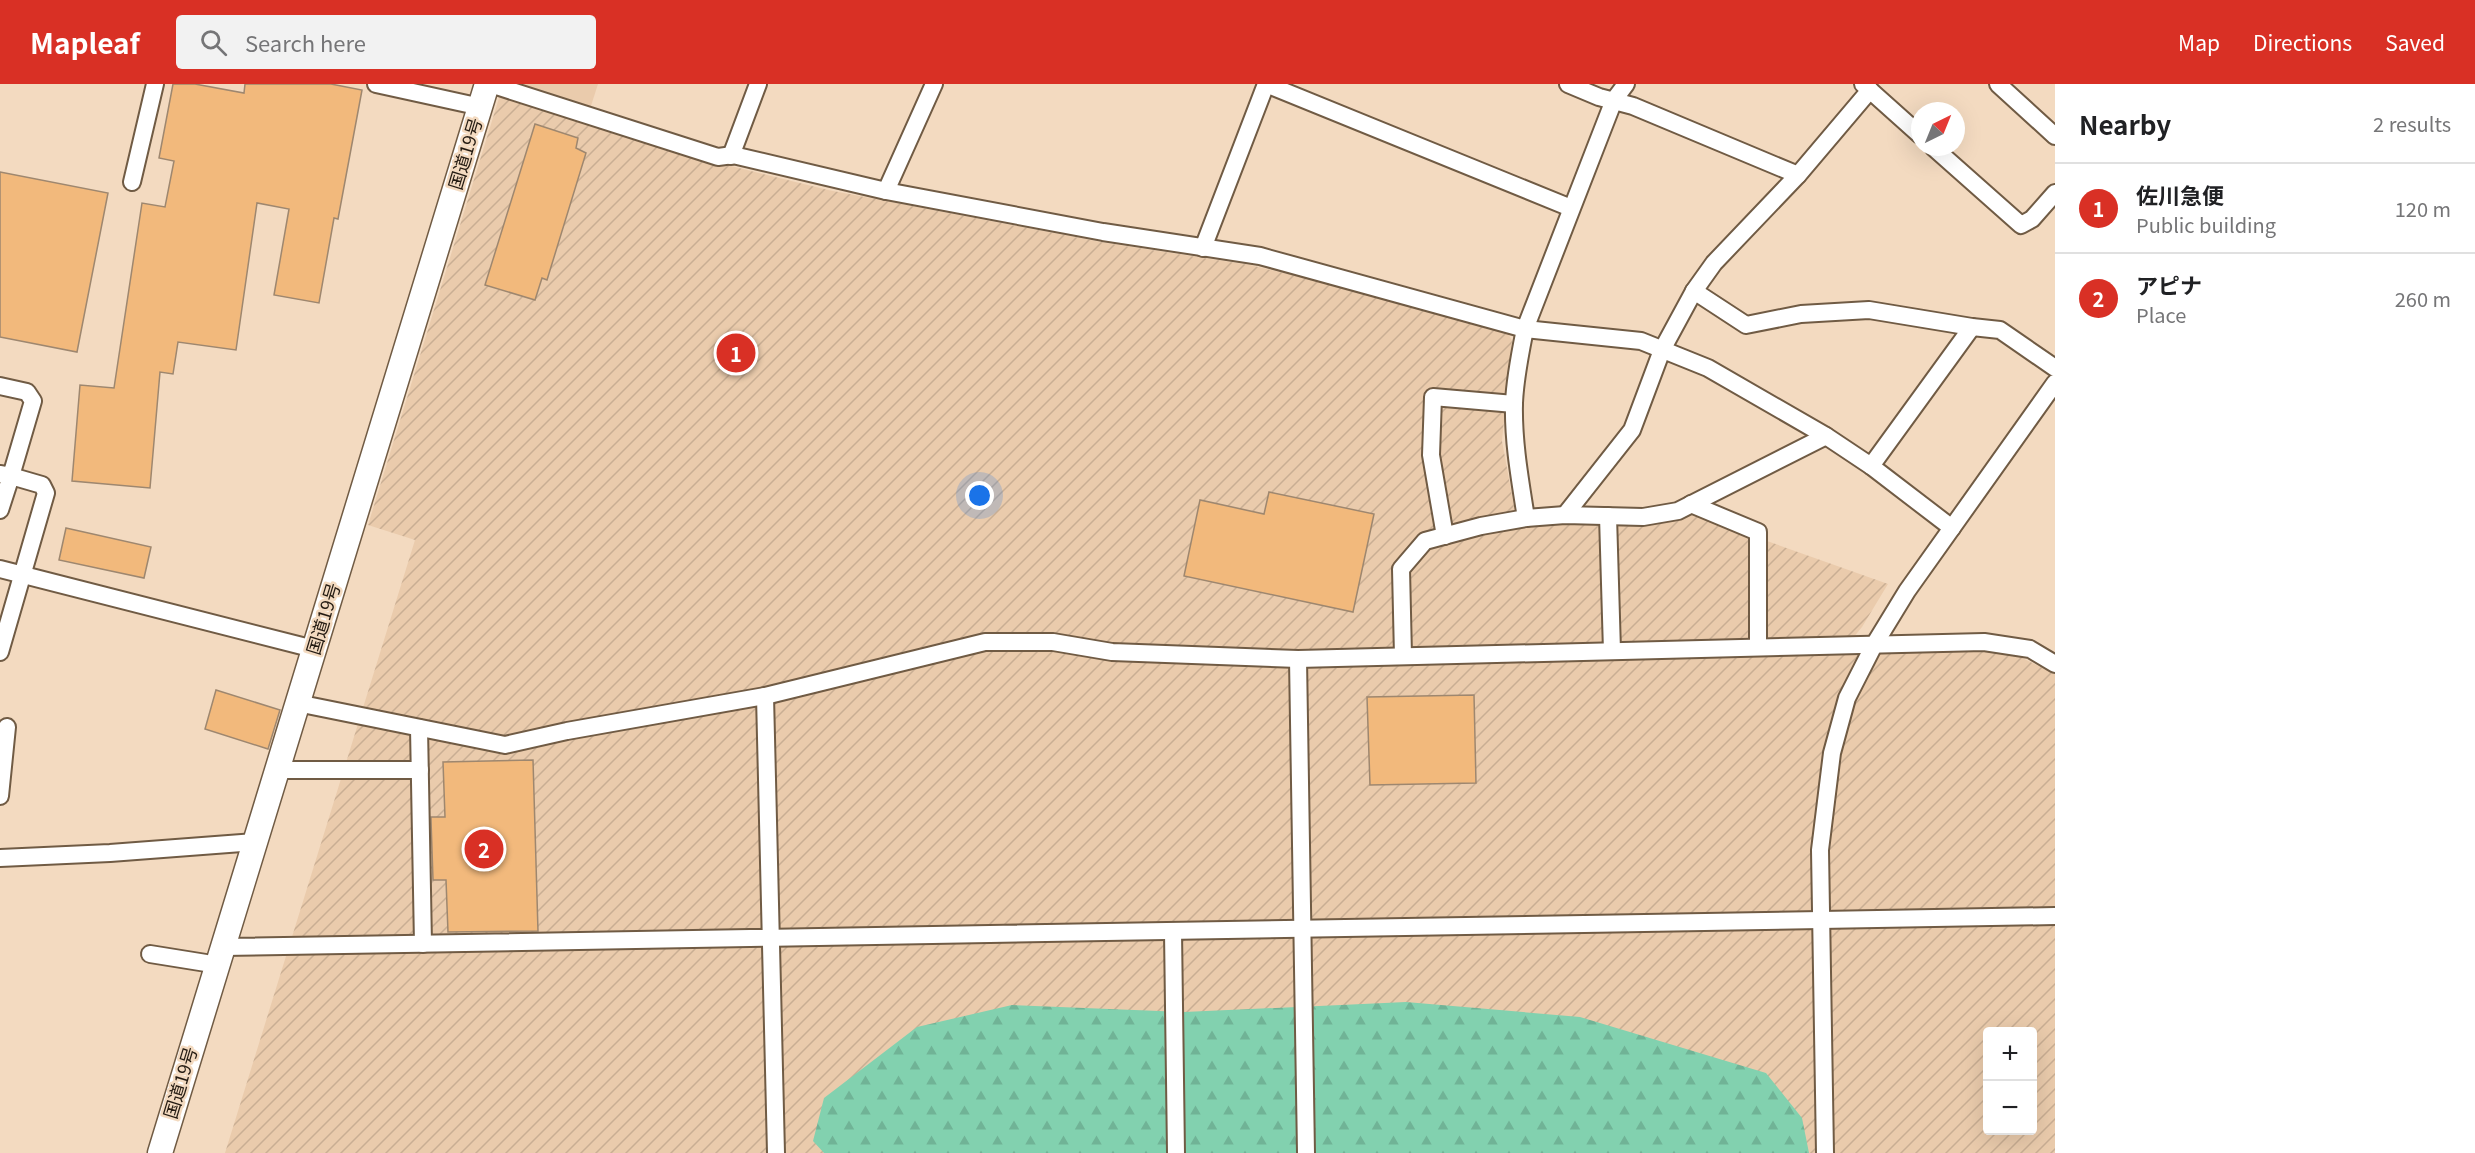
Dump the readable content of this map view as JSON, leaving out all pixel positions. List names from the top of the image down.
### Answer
{
  "streets": {
    "highway": ["国道19号"]
  },
  "north": "top right",
  "page": {
    "header": "Mapleaf",
    "search": "Search here",
    "nav": ["Map", "Directions", "Saved"],
    "heading": ["Nearby", "2 results"],
    "list": [
      {
        "mark": "1",
        "name": "佐川急便",
        "note": "Public building",
        "value": "120 m"
      },
      {
        "mark": "2",
        "name": "アピナ",
        "note": "Place",
        "value": "260 m"
      }
    ],
    "pins": ["1", "2"],
    "map_buttons": ["+", "−"]
  }
}
